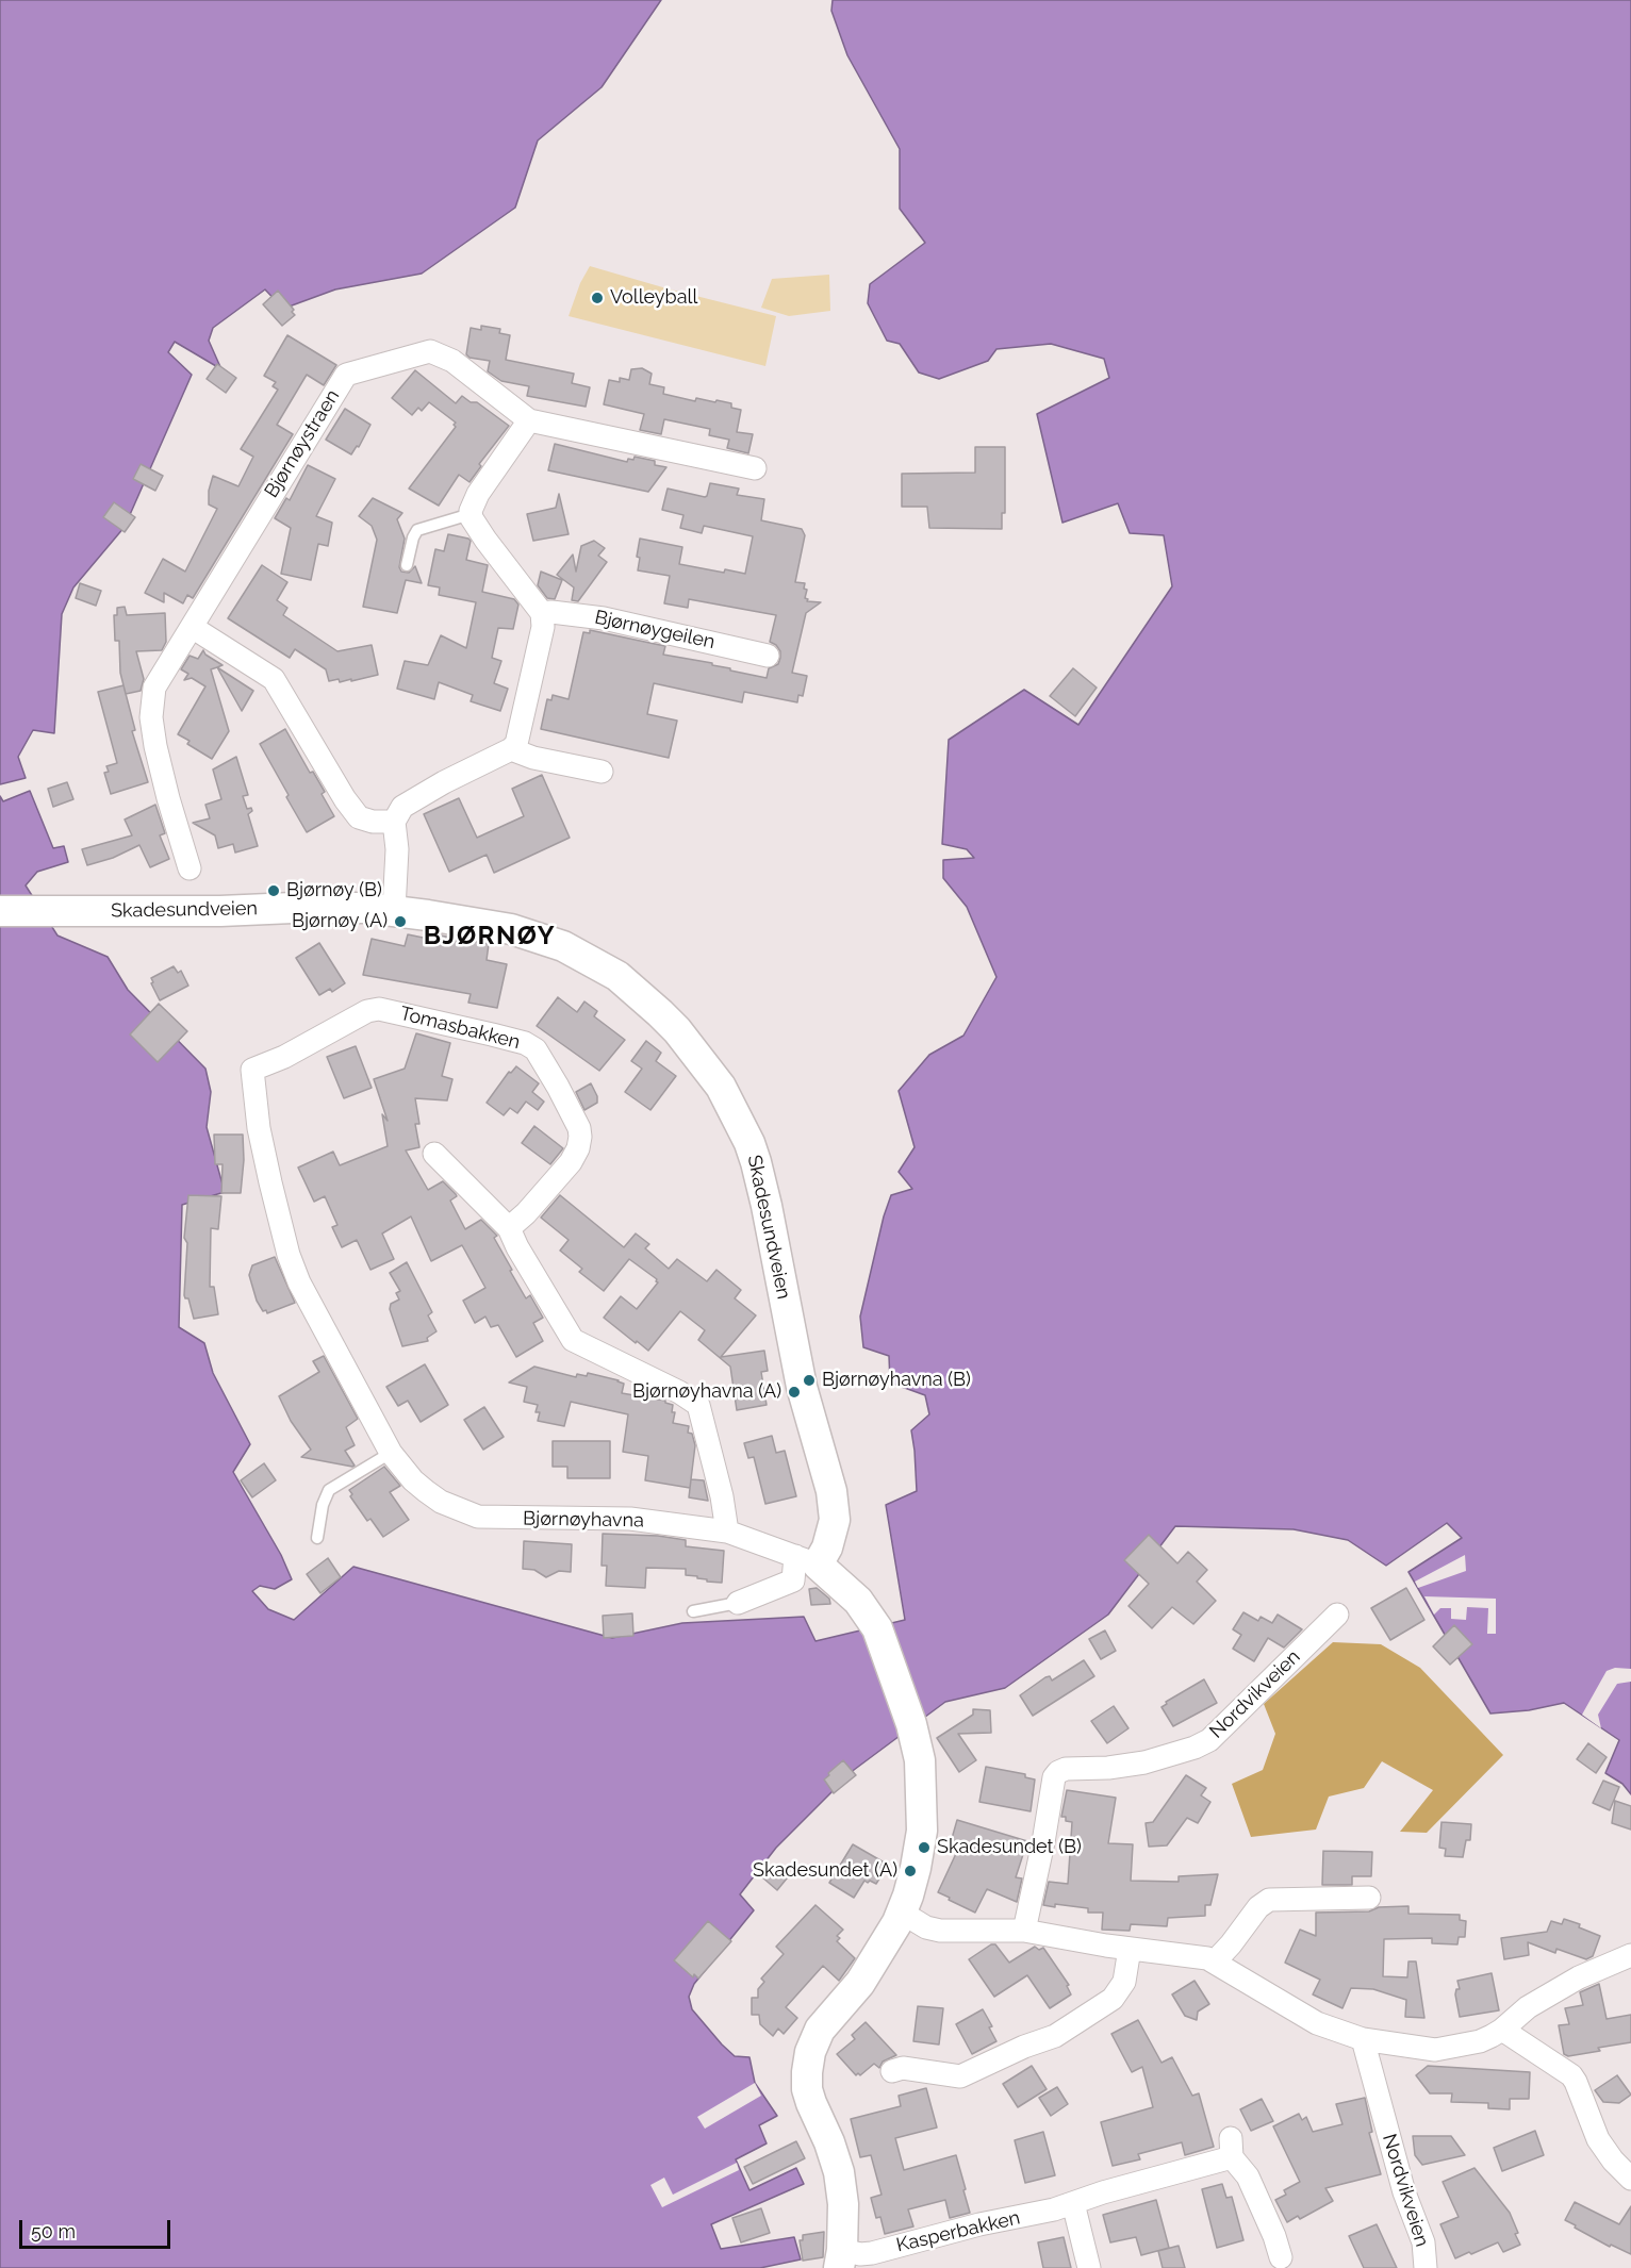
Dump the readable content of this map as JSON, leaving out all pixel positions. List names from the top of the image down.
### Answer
{
  "streets": {
    "street": [
      "Bjørnøystraen",
      "Bjørnøygeilen",
      "Skadesundveien",
      "Tomasbakken",
      "Bjørnøyhavna",
      "Nordvikveien",
      "Kasperbakken"
    ]
  },
  "crossings": [
    ["Skadesundveien", "Bjørnøyhavna"],
    ["Tomasbakken", "Bjørnøyhavna"]
  ],
  "districts": ["BJØRNØY"],
  "places": [
    "Volleyball",
    "Bjørnøy (B)",
    "Bjørnøy (A)",
    "Bjørnøyhavna (B)",
    "Bjørnøyhavna (A)",
    "Skadesundet (B)",
    "Skadesundet (A)"
  ],
  "scale_bar": "50 m"
}
